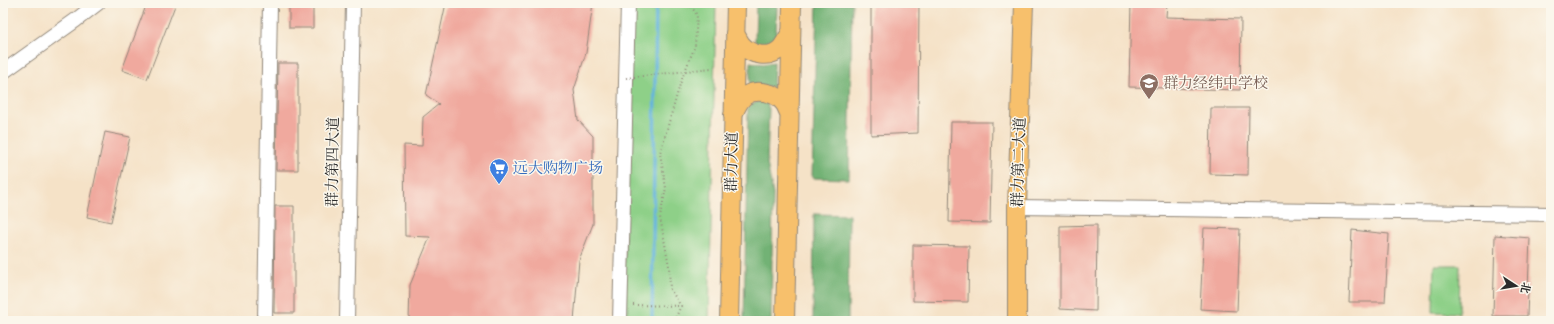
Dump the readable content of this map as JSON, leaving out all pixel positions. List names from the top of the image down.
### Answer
{
  "streets": {
    "main road": ["群力大道", "群力第二大道"],
    "street": ["群力第四大道"]
  },
  "places": {
    "school or university": ["群力经纬中学校"],
    "supermarket": ["远大购物广场"]
  },
  "north": "right"
}
